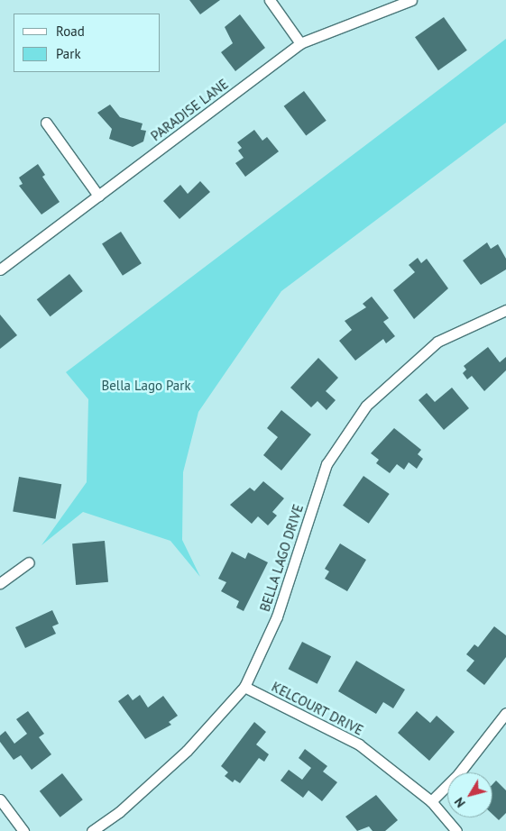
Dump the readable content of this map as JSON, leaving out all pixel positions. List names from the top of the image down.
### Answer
{
  "streets": {
    "street": ["PARADISE LANE", "BELLA LAGO DRIVE", "KELCOURT DRIVE"]
  },
  "crossings": [
    ["BELLA LAGO DRIVE", "KELCOURT DRIVE"]
  ],
  "parks": ["Bella Lago Park"],
  "legend": ["Road", "Park"],
  "north": "bottom left"
}
